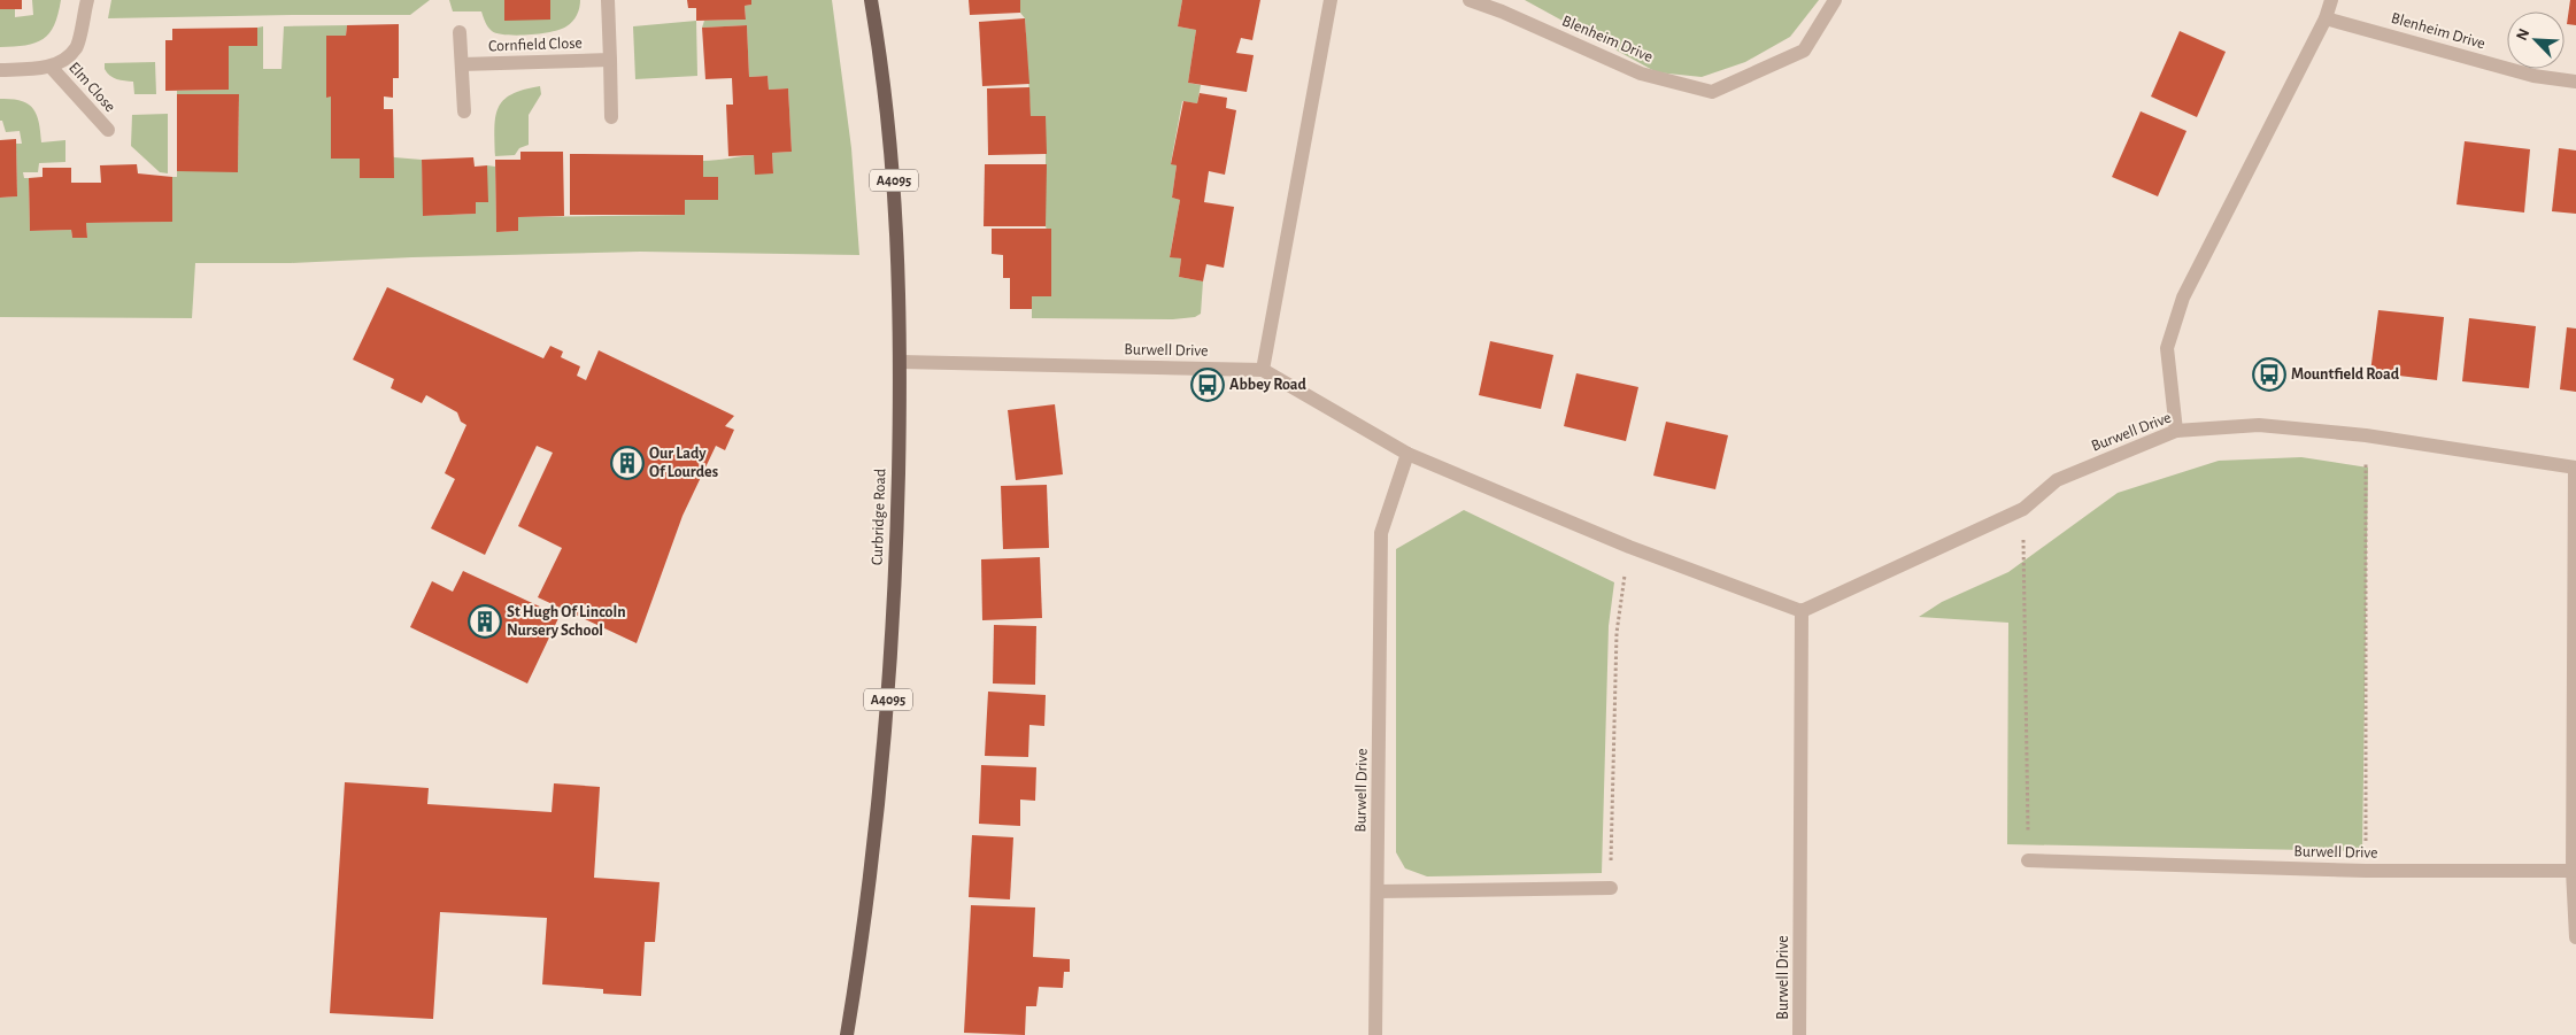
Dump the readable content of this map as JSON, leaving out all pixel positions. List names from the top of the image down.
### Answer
{
  "streets": {
    "main road": ["A4095", "Curbridge Road"],
    "street": [
      "Blenheim Drive",
      "Cornfield Close",
      "Elm Close",
      "Burwell Drive"
    ]
  },
  "crossings": [
    ["Burwell Drive", "Curbridge Road"]
  ],
  "places": {
    "bus stop": ["Mountfield Road", "Abbey Road"],
    "building": ["Our Lady Of Lourdes", "St Hugh Of Lincoln Nursery School"]
  },
  "north": "top left"
}
